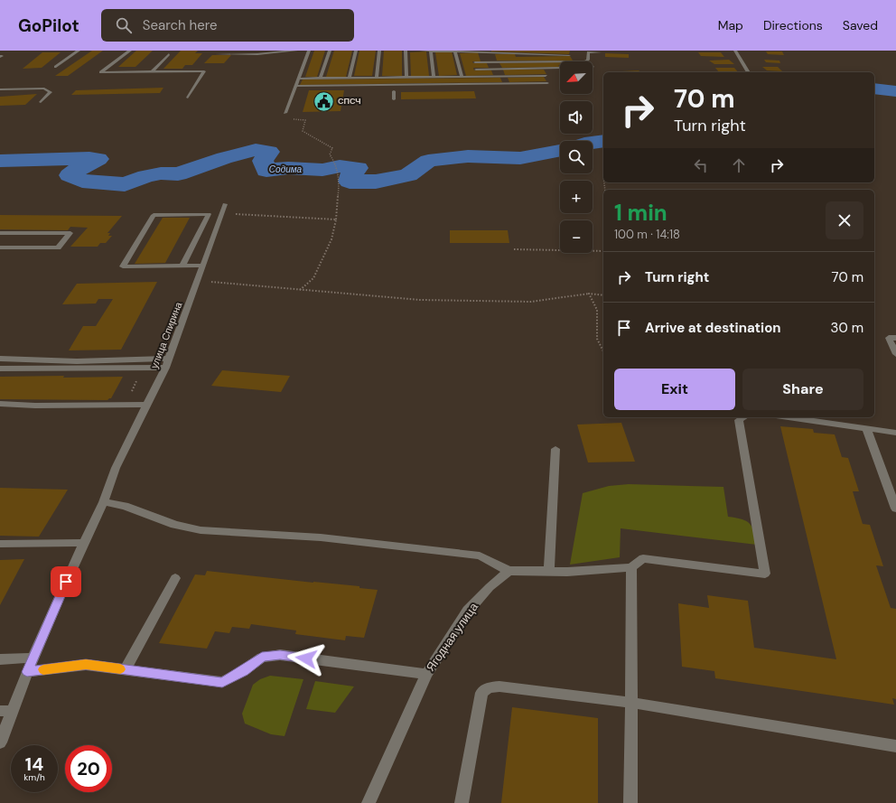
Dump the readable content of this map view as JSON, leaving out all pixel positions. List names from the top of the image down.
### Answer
{
  "streets": {
    "street": ["улица Спирина", "Ягодная улица"]
  },
  "water": ["Содима"],
  "places": {
    "public building": ["СПСЧ"]
  },
  "north": "bottom left",
  "page": {
    "header": "GoPilot",
    "search": "Search here",
    "nav": ["Map", "Directions", "Saved"],
    "map_buttons": ["+", "−"],
    "turn": ["70 m", "Turn right"],
    "heading": ["1 min", "100 m · 14:18"],
    "list": [
      {
        "name": "Turn right",
        "value": "70 m"
      },
      {
        "name": "Arrive at destination",
        "value": "30 m"
      }
    ],
    "buttons": ["Exit", "Share"],
    "speed": "14 km/h",
    "limit": "20"
  }
}
